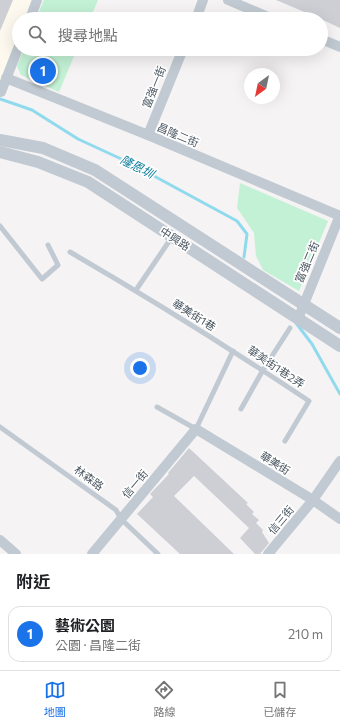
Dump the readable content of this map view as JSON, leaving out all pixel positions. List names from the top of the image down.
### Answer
{
  "streets": {
    "street": [
      "富強一街",
      "昌隆二街",
      "中興路",
      "富強二街",
      "華美街",
      "信一街",
      "信三街"
    ],
    "lane": ["華美街1巷", "華美街1巷2弄", "林森路"]
  },
  "crossings": [
    ["富強一街", "昌隆二街"],
    ["昌隆二街", "富強二街"],
    ["中興路", "富強二街"],
    ["華美街1巷", "華美街1巷2弄"],
    ["華美街", "信一街"],
    ["華美街", "信三街"],
    ["林森路", "信一街"]
  ],
  "water": ["隆恩圳"],
  "north": "bottom left",
  "page": {
    "search": "搜尋地點",
    "pins": "1",
    "heading": "附近",
    "list": [
      {
        "mark": "1",
        "name": "藝術公園",
        "note": "公園 · 昌隆二街",
        "value": "210 m"
      }
    ],
    "nav": ["地圖", "路線", "已儲存"]
  }
}
